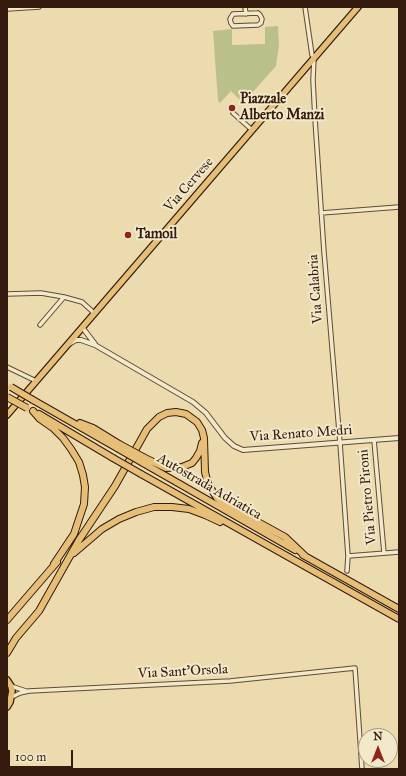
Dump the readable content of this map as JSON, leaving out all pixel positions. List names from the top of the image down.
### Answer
{
  "streets": {
    "highway": ["Autostrada Adriatica"],
    "main road": ["Via Cervese"],
    "street": [
      "Via Calabria",
      "Via Renato Medri",
      "Via Pietro Pironi",
      "Via Sant'Orsola"
    ]
  },
  "crossings": [
    ["Via Cervese", "Via Calabria"],
    ["Via Cervese", "Via Renato Medri"],
    ["Via Calabria", "Via Renato Medri"],
    ["Via Renato Medri", "Via Pietro Pironi"]
  ],
  "places": ["Piazzale Alberto Manzi", "Tamoil"],
  "scale_bar": "100 m",
  "north": "top"
}
